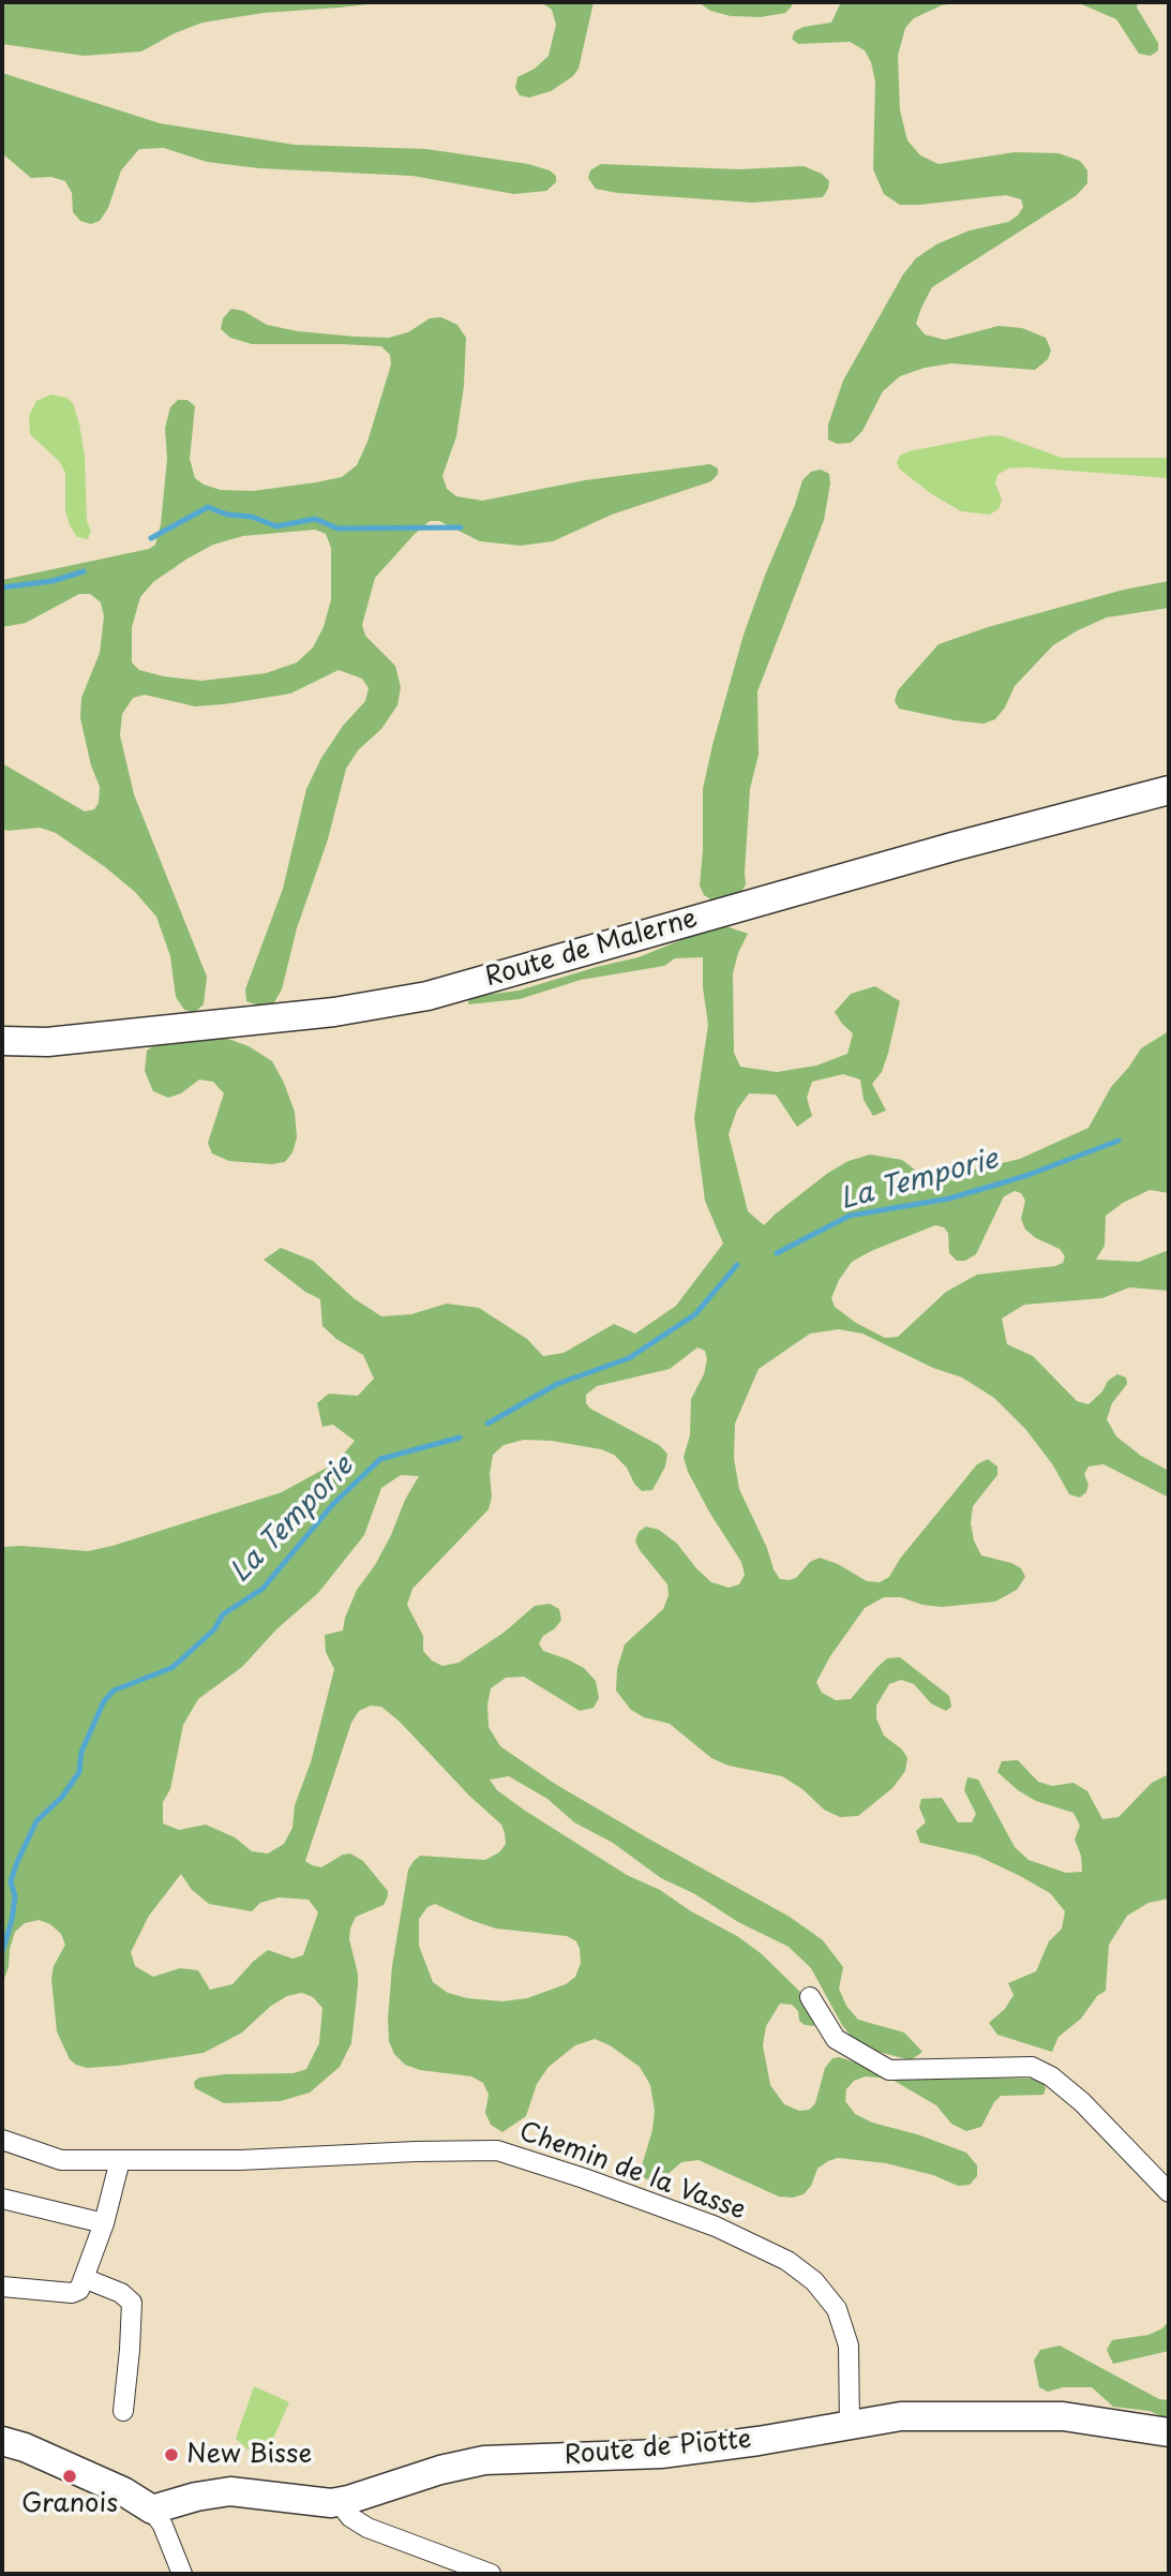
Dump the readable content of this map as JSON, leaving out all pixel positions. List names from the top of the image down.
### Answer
{
  "streets": {
    "street": ["Route de Malerne", "Chemin de la Vasse", "Route de Piotte"]
  },
  "crossings": [
    ["Chemin de la Vasse", "Route de Piotte"]
  ],
  "water": ["La Temporie"],
  "places": ["New Bisse", "Granois"]
}
